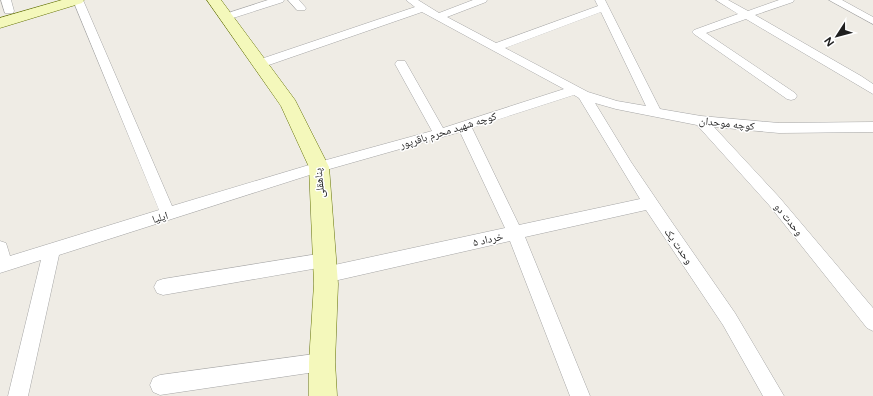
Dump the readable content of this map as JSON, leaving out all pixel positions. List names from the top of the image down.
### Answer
{
  "streets": {
    "street": [
      "کوچه موحدان",
      "کوچه شهید محرم باقرپور",
      "پناهقلی",
      "ایلیا",
      "وحدت دو",
      "خرداد ۵",
      "وحدت یک"
    ]
  },
  "crossings": [
    ["کوچه موحدان", "کوچه شهید محرم باقرپور"],
    ["کوچه موحدان", "وحدت دو"],
    ["کوچه موحدان", "وحدت یک"],
    ["کوچه شهید محرم باقرپور", "پناهقلی"],
    ["کوچه شهید محرم باقرپور", "ایلیا"],
    ["کوچه شهید محرم باقرپور", "وحدت یک"],
    ["پناهقلی", "ایلیا"],
    ["پناهقلی", "خرداد ۵"],
    ["خرداد ۵", "وحدت یک"]
  ],
  "north": "bottom left"
}
